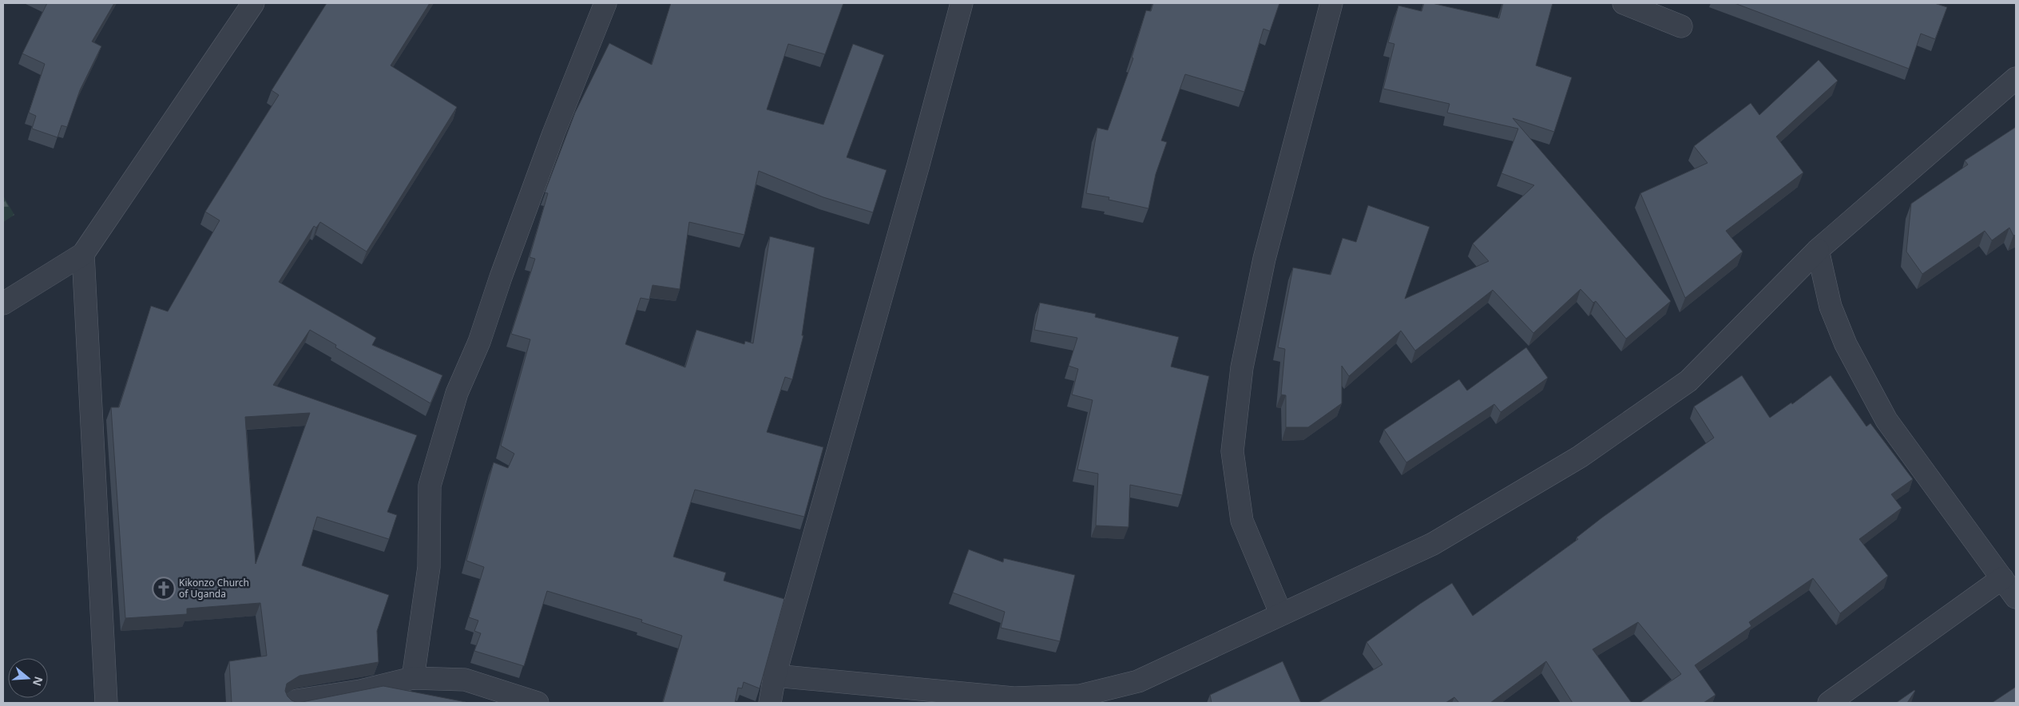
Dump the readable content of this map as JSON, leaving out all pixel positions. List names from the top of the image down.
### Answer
{
  "places": {
    "church": ["Kikonzo Church of Uganda"]
  },
  "north": "right"
}
